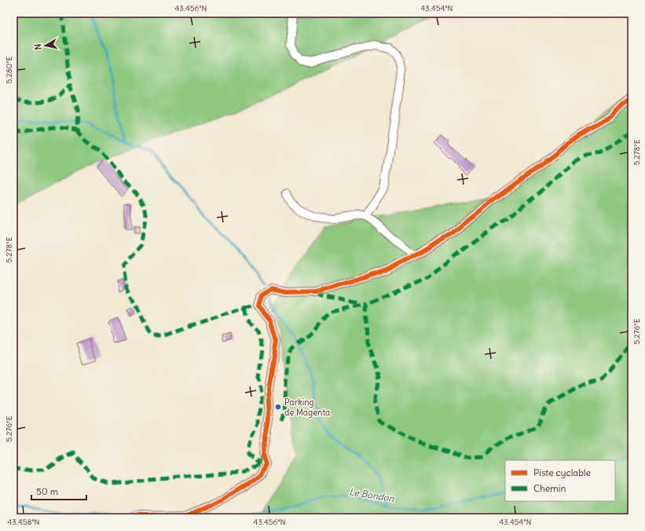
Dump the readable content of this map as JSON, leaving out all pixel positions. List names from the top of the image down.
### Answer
{
  "water": ["Le Bondon"],
  "places": ["Parking de Magenta"],
  "legend": ["Piste cyclable", "Chemin"],
  "scale_bar": "50 m",
  "north": "left",
  "coordinates": [
    "43.456°N",
    "43.454°N",
    "5.280°E",
    "5.278°E",
    "5.276°E",
    "43.458°N"
  ]
}
